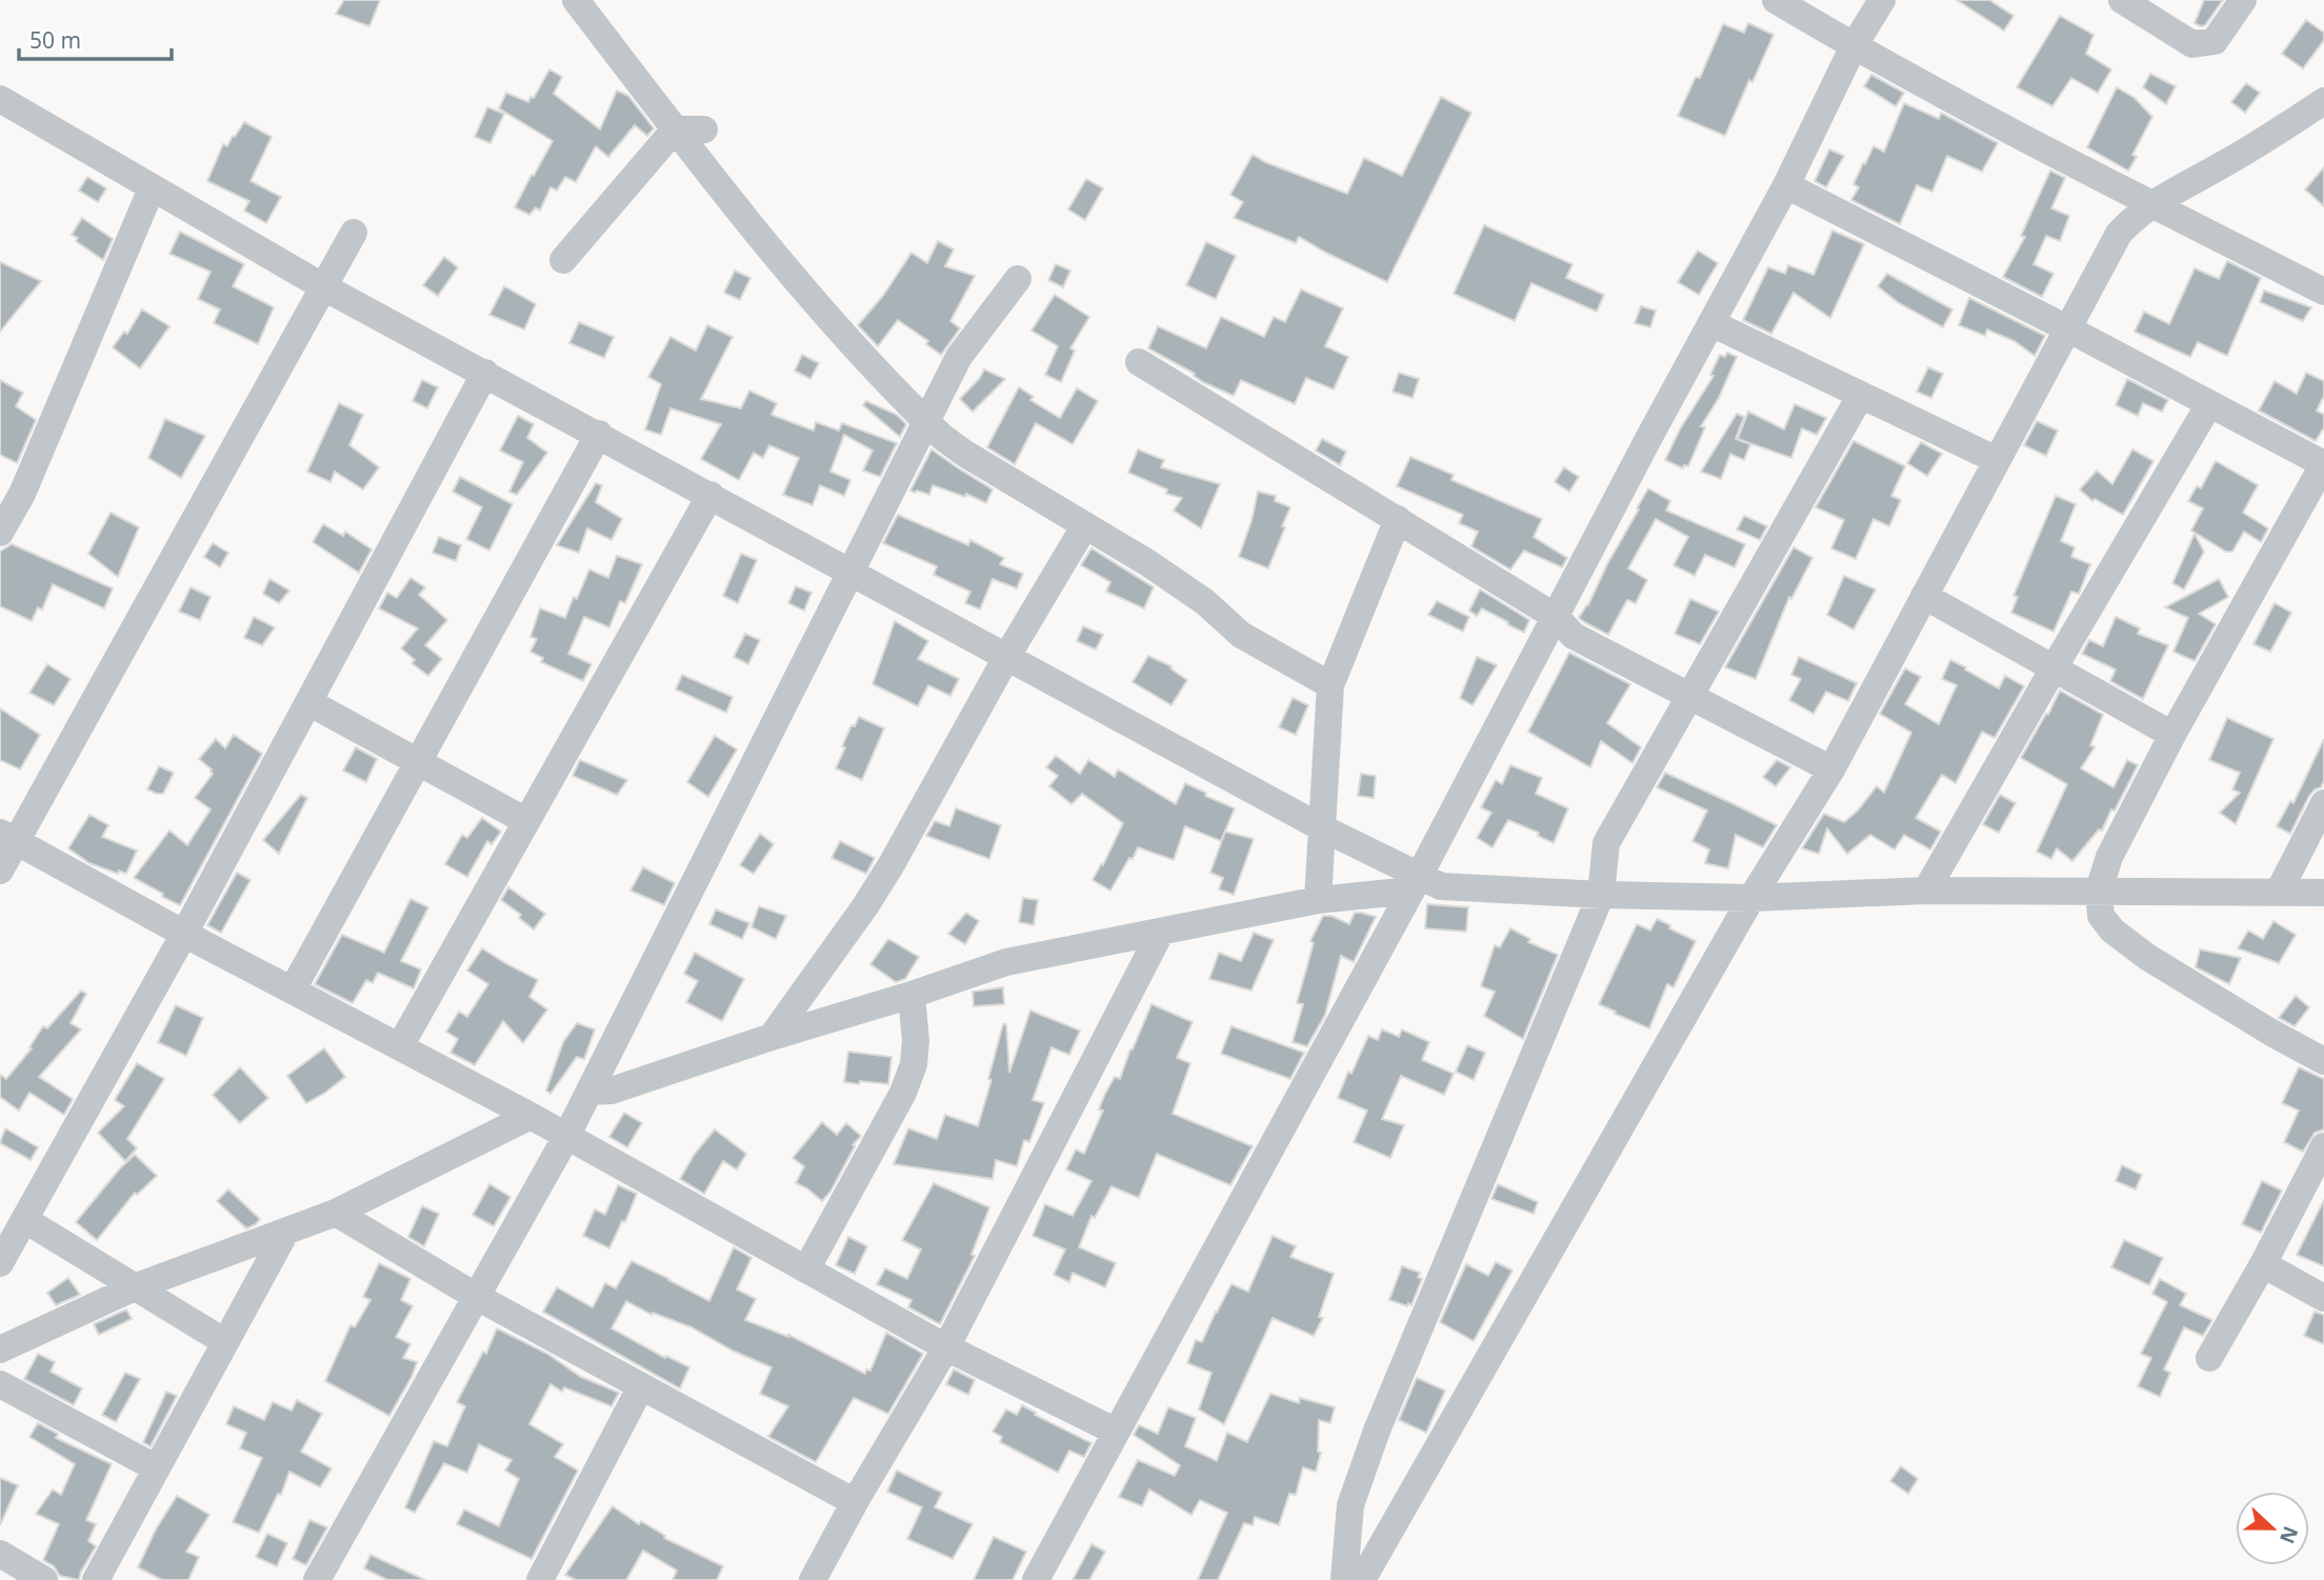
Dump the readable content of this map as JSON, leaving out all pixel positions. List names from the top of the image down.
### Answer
{
  "scale_bar": "50 m",
  "north": "right"
}
